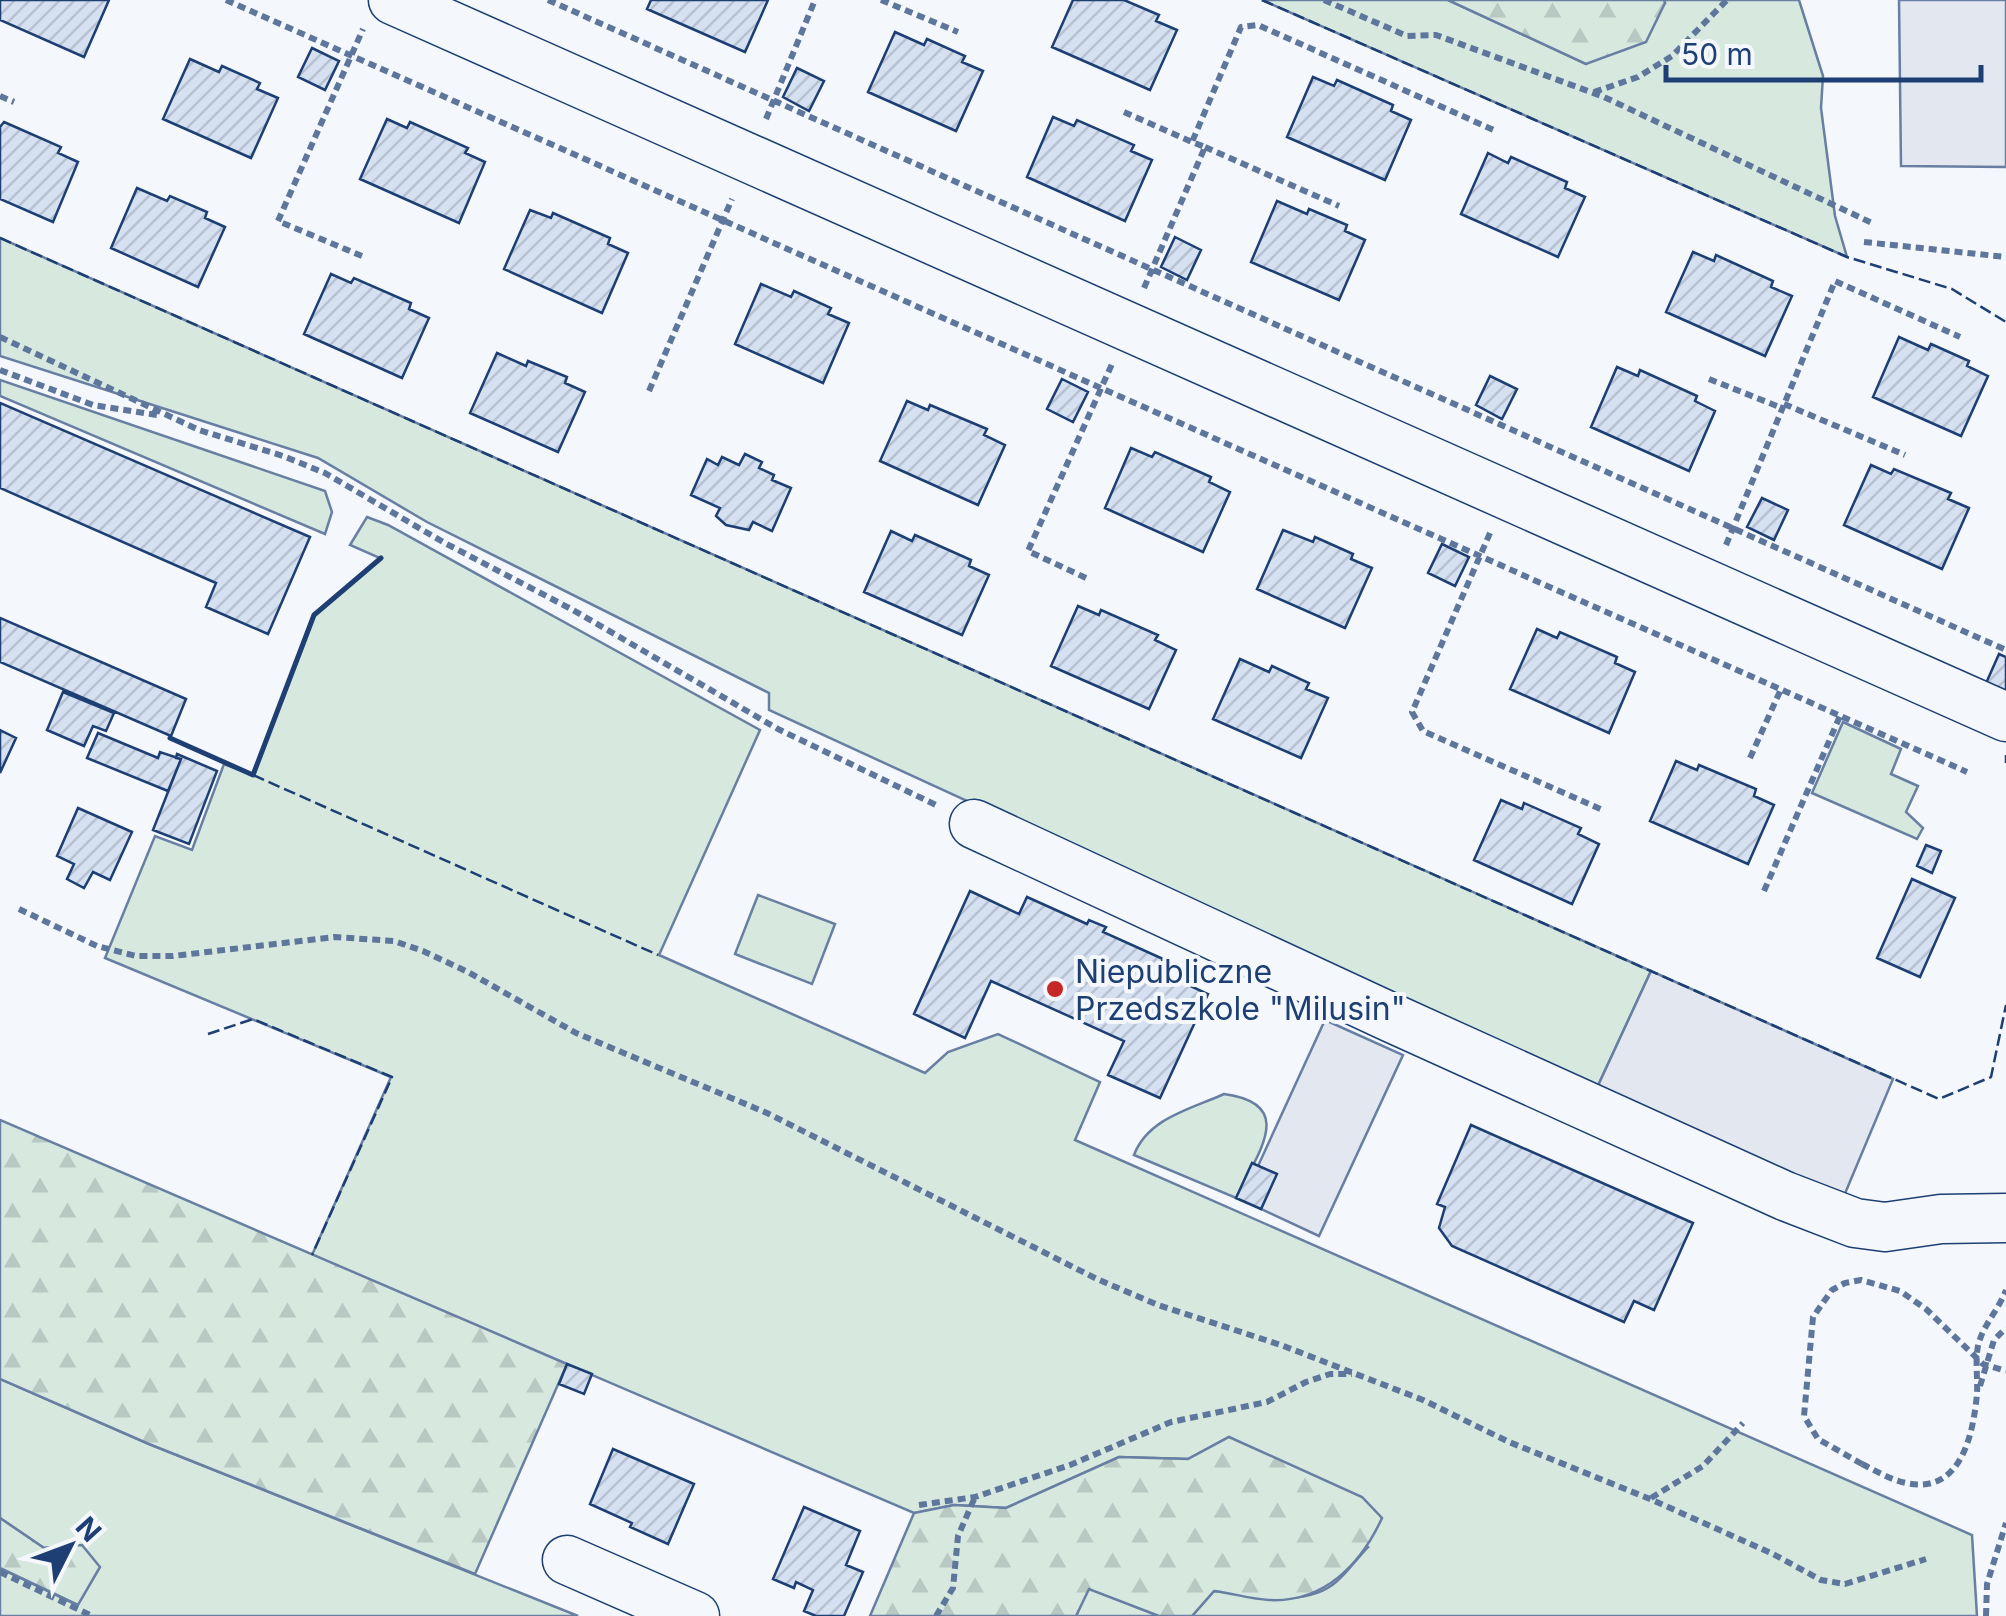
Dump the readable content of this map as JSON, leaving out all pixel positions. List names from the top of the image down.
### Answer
{
  "places": ["Niepubliczne Przedszkole \"Milusin\""],
  "scale_bar": "50 m",
  "north": "top right"
}
